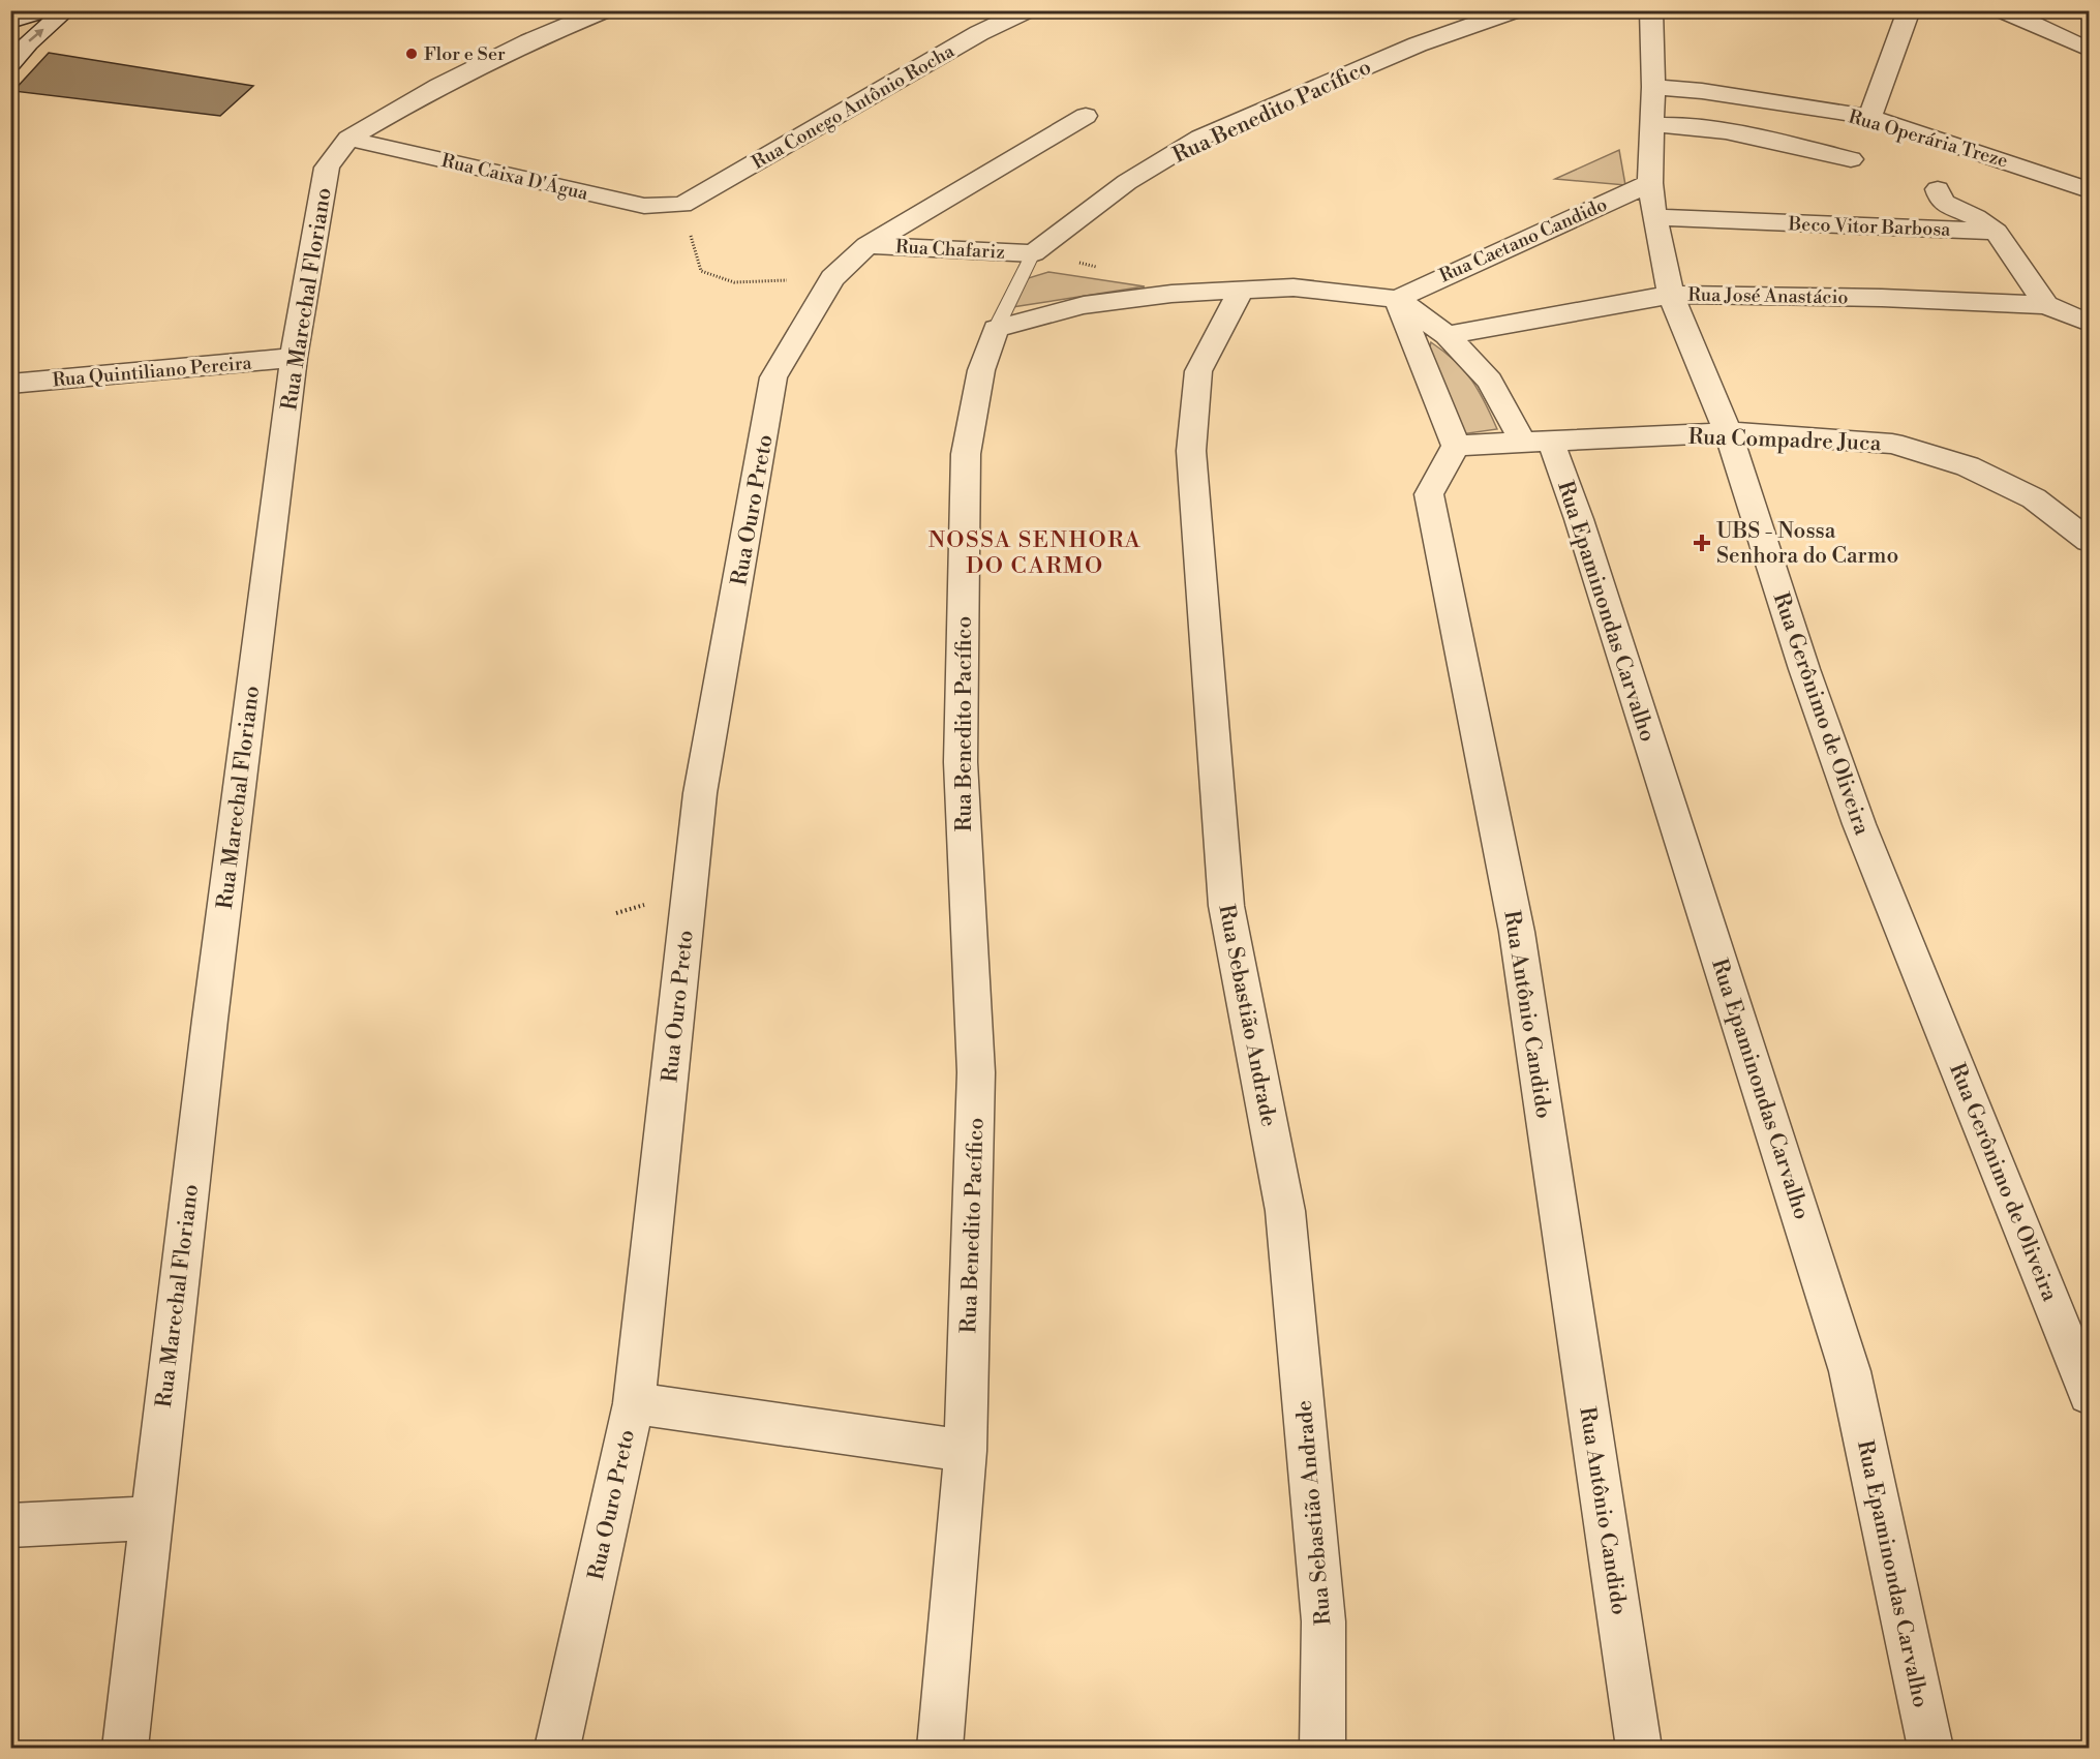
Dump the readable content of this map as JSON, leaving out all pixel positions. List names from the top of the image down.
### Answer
{
  "streets": {
    "street": [
      "Rua Conego Antônio Rocha",
      "Rua Benedito Pacífico",
      "Rua Operária Treze",
      "Rua Caixa D'Água",
      "Beco Vitor Barbosa",
      "Rua Caetano Candido",
      "Rua Chafariz",
      "Rua José Anastácio",
      "Rua Marechal Floriano",
      "Rua Quintiliano Pereira",
      "Rua Compadre Juca",
      "Rua Ouro Preto",
      "Rua Epaminondas Carvalho",
      "Rua Gerônimo de Oliveira",
      "Rua Antônio Candido",
      "Rua Sebastião Andrade"
    ]
  },
  "crossings": [
    ["Rua Conego Antônio Rocha", "Rua Caixa D'Água"],
    ["Rua Benedito Pacífico", "Rua Chafariz"],
    ["Rua Benedito Pacífico", "Rua Epaminondas Carvalho"],
    ["Rua Operária Treze", "Rua Gerônimo de Oliveira"],
    ["Rua Caixa D'Água", "Rua Marechal Floriano"],
    ["Beco Vitor Barbosa", "Rua Gerônimo de Oliveira"],
    ["Rua Caetano Candido", "Rua Epaminondas Carvalho"],
    ["Rua Caetano Candido", "Rua Gerônimo de Oliveira"],
    ["Rua Chafariz", "Rua Ouro Preto"],
    ["Rua José Anastácio", "Rua Epaminondas Carvalho"],
    ["Rua José Anastácio", "Rua Gerônimo de Oliveira"],
    ["Rua Marechal Floriano", "Rua Quintiliano Pereira"],
    ["Rua Compadre Juca", "Rua Epaminondas Carvalho"],
    ["Rua Compadre Juca", "Rua Gerônimo de Oliveira"],
    ["Rua Compadre Juca", "Rua Antônio Candido"],
    ["Rua Epaminondas Carvalho", "Rua Sebastião Andrade"]
  ],
  "districts": ["NOSSA SENHORA DO CARMO"],
  "places": {
    "other": ["Flor e Ser"],
    "health": ["UBS - Nossa Senhora do Carmo"]
  }
}
